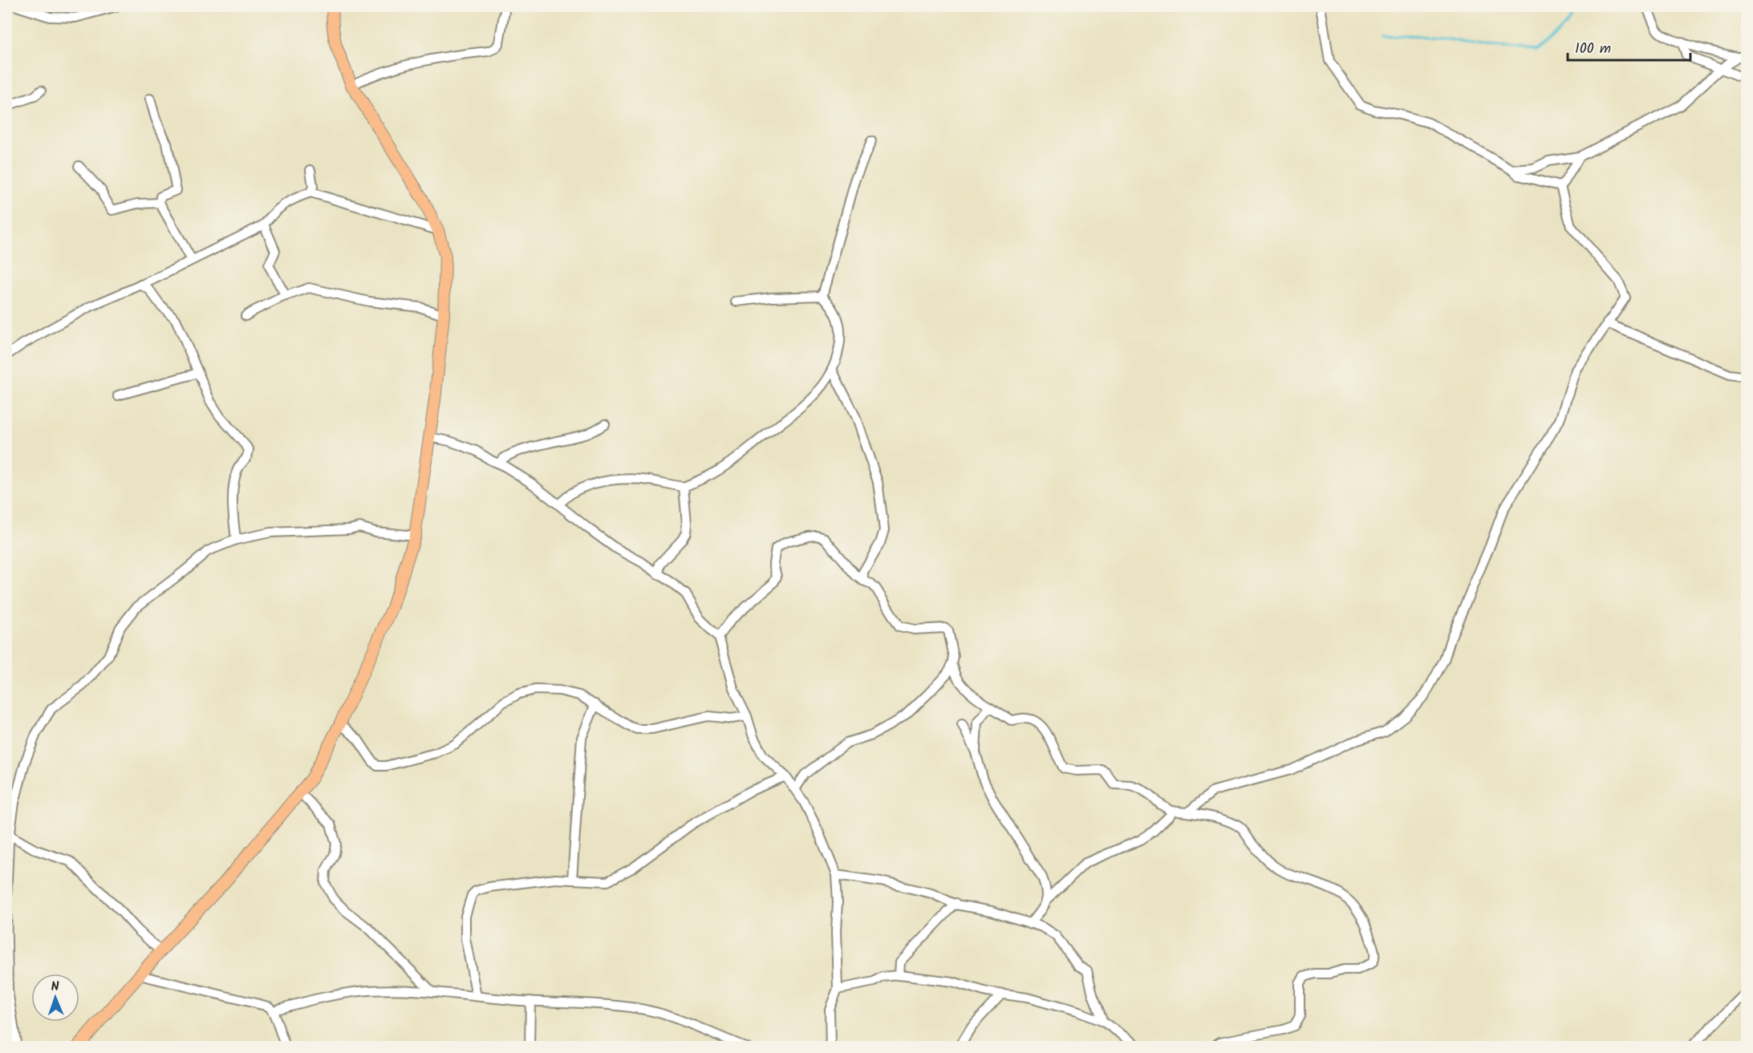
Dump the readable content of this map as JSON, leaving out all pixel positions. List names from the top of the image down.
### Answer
{
  "scale_bar": "100 m",
  "north": "top"
}
